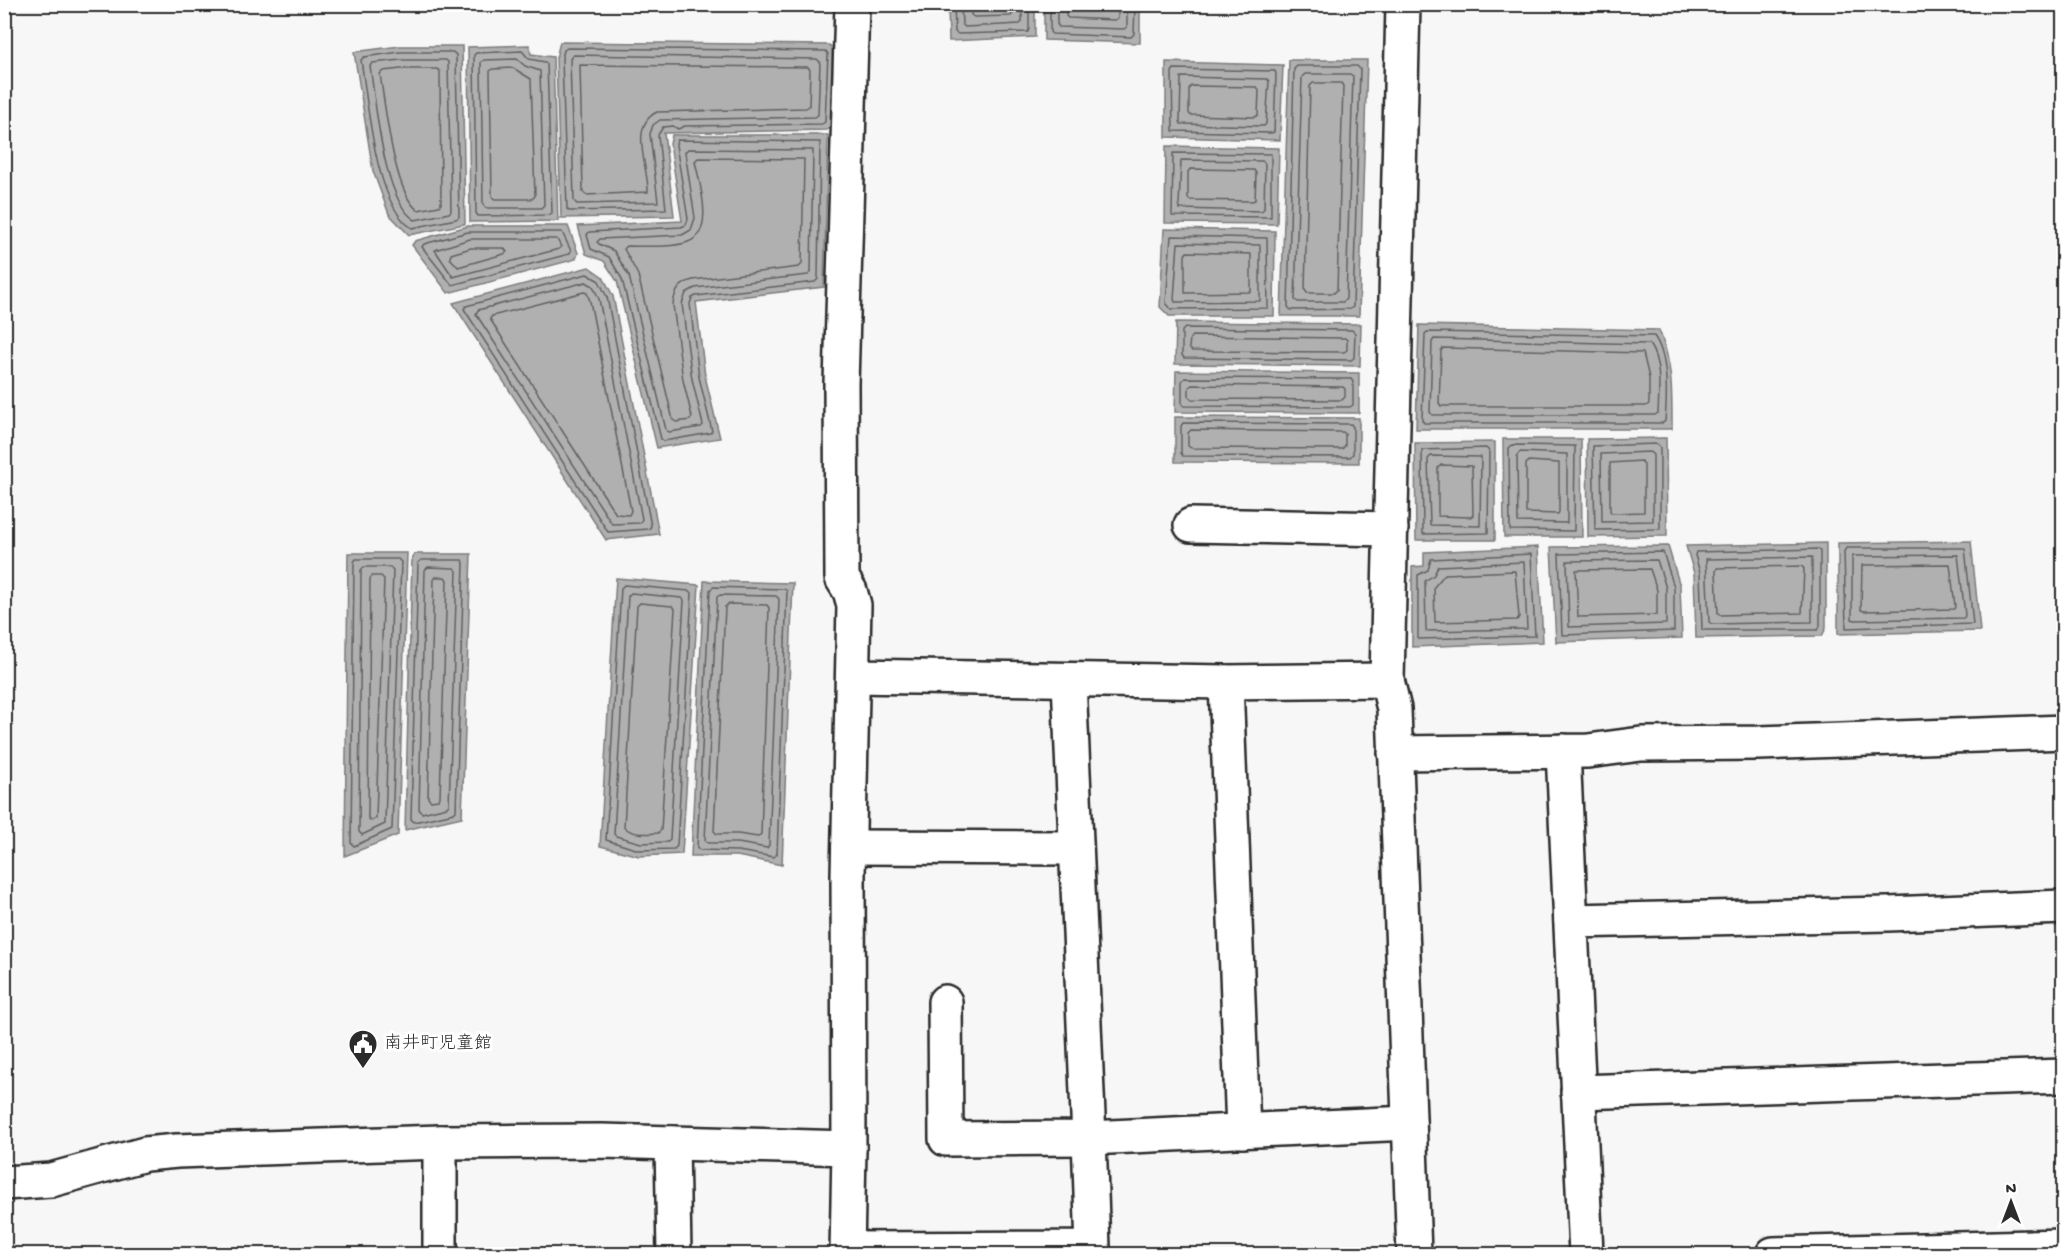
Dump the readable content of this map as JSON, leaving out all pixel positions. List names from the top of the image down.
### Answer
{
  "places": {
    "public building": ["南井町児童館"]
  },
  "north": "top"
}
